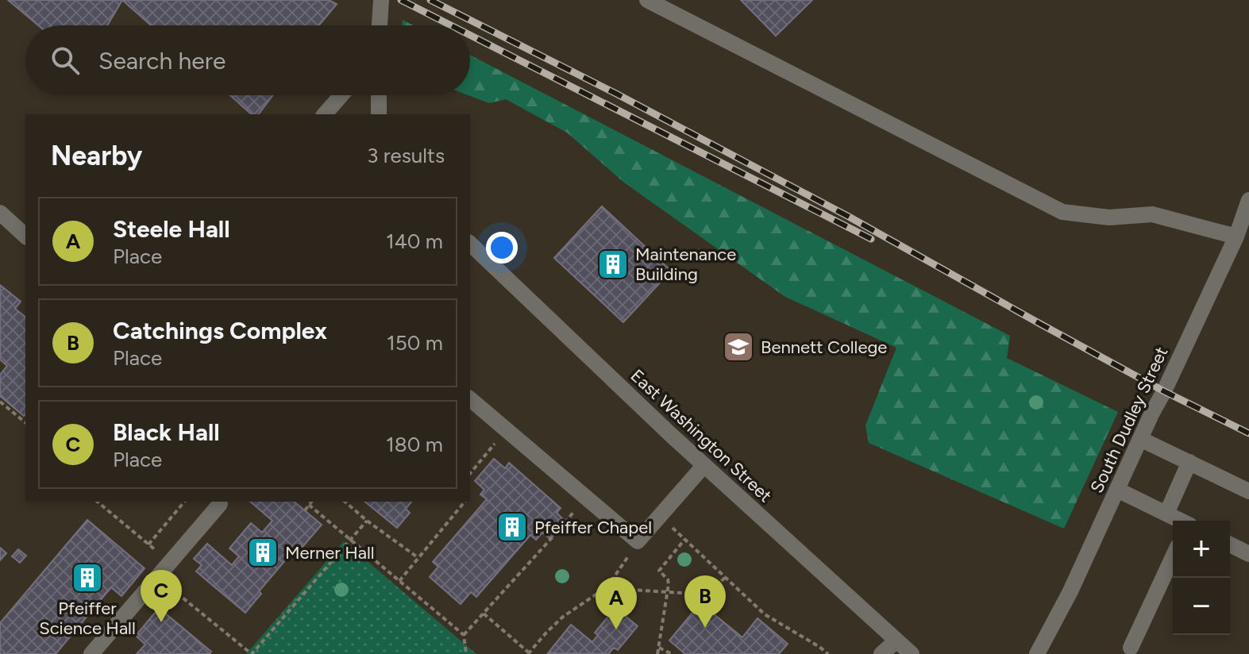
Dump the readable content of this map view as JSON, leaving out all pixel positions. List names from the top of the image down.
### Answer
{
  "streets": {
    "street": ["South Dudley Street", "East Washington Street"]
  },
  "places": {
    "building": [
      "Maintenance Building",
      "Pfeiffer Chapel",
      "Merner Hall",
      "Pfeiffer Science Hall"
    ],
    "school or university": ["Bennett College"]
  },
  "page": {
    "search": "Search here",
    "heading": ["Nearby", "3 results"],
    "list": [
      {
        "mark": "A",
        "name": "Steele Hall",
        "note": "Place",
        "value": "140 m"
      },
      {
        "mark": "B",
        "name": "Catchings Complex",
        "note": "Place",
        "value": "150 m"
      },
      {
        "mark": "C",
        "name": "Black Hall",
        "note": "Place",
        "value": "180 m"
      }
    ],
    "map_buttons": ["+", "−"],
    "pins": ["C", "B", "A"]
  }
}
